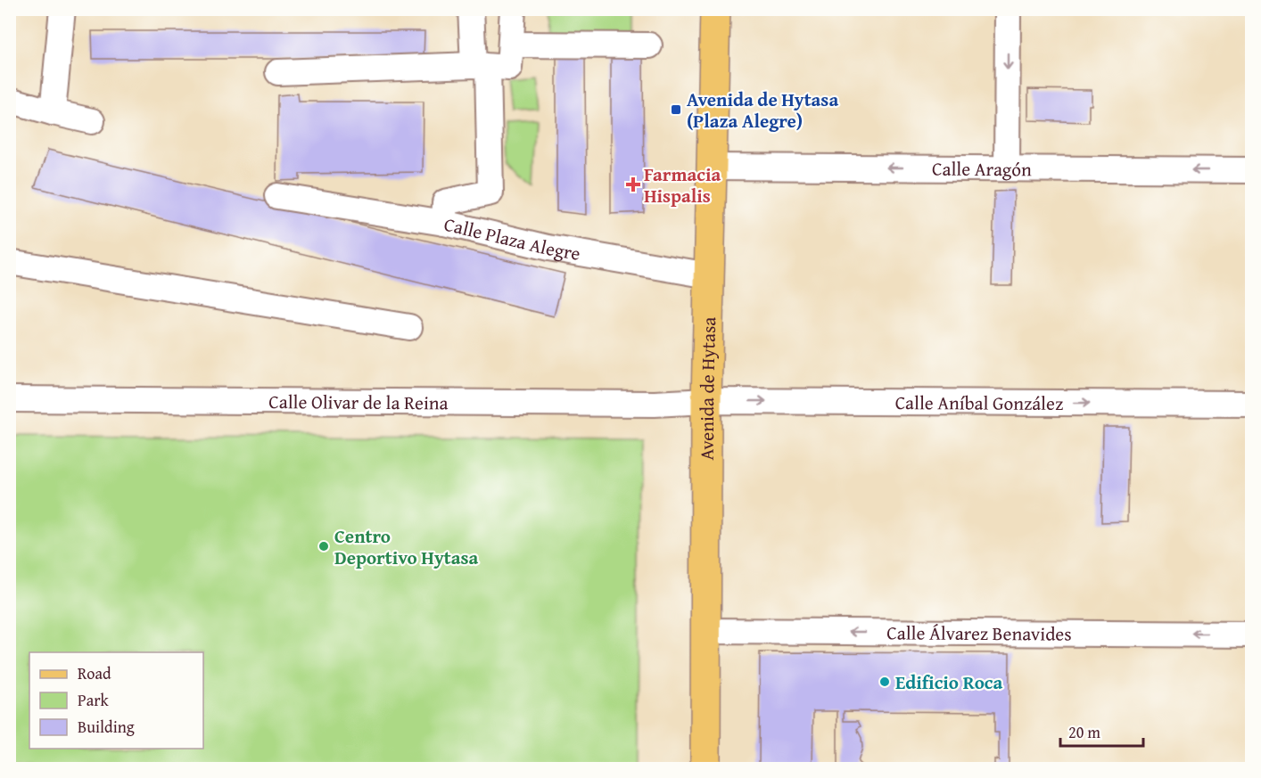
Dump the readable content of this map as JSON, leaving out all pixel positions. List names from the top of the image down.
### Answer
{
  "streets": {
    "main road": ["Avenida de Hytasa"],
    "street": [
      "Calle Aragón",
      "Calle Plaza Alegre",
      "Calle Olivar de la Reina",
      "Calle Aníbal González",
      "Calle Álvarez Benavides"
    ]
  },
  "crossings": [
    ["Calle Aragón", "Avenida de Hytasa"],
    ["Calle Plaza Alegre", "Avenida de Hytasa"],
    ["Avenida de Hytasa", "Calle Olivar de la Reina"],
    ["Avenida de Hytasa", "Calle Aníbal González"],
    ["Avenida de Hytasa", "Calle Álvarez Benavides"],
    ["Calle Olivar de la Reina", "Calle Aníbal González"]
  ],
  "one_way": ["Calle Aragón", "Calle Aníbal González", "Calle Álvarez Benavides"],
  "places": {
    "transit": ["Avenida de Hytasa (Plaza Alegre)"],
    "health": ["Farmacia Hispalis"],
    "other": ["Centro Deportivo Hytasa", "Edificio Roca"]
  },
  "legend": ["Road", "Park", "Building"],
  "scale_bar": "20 m"
}
